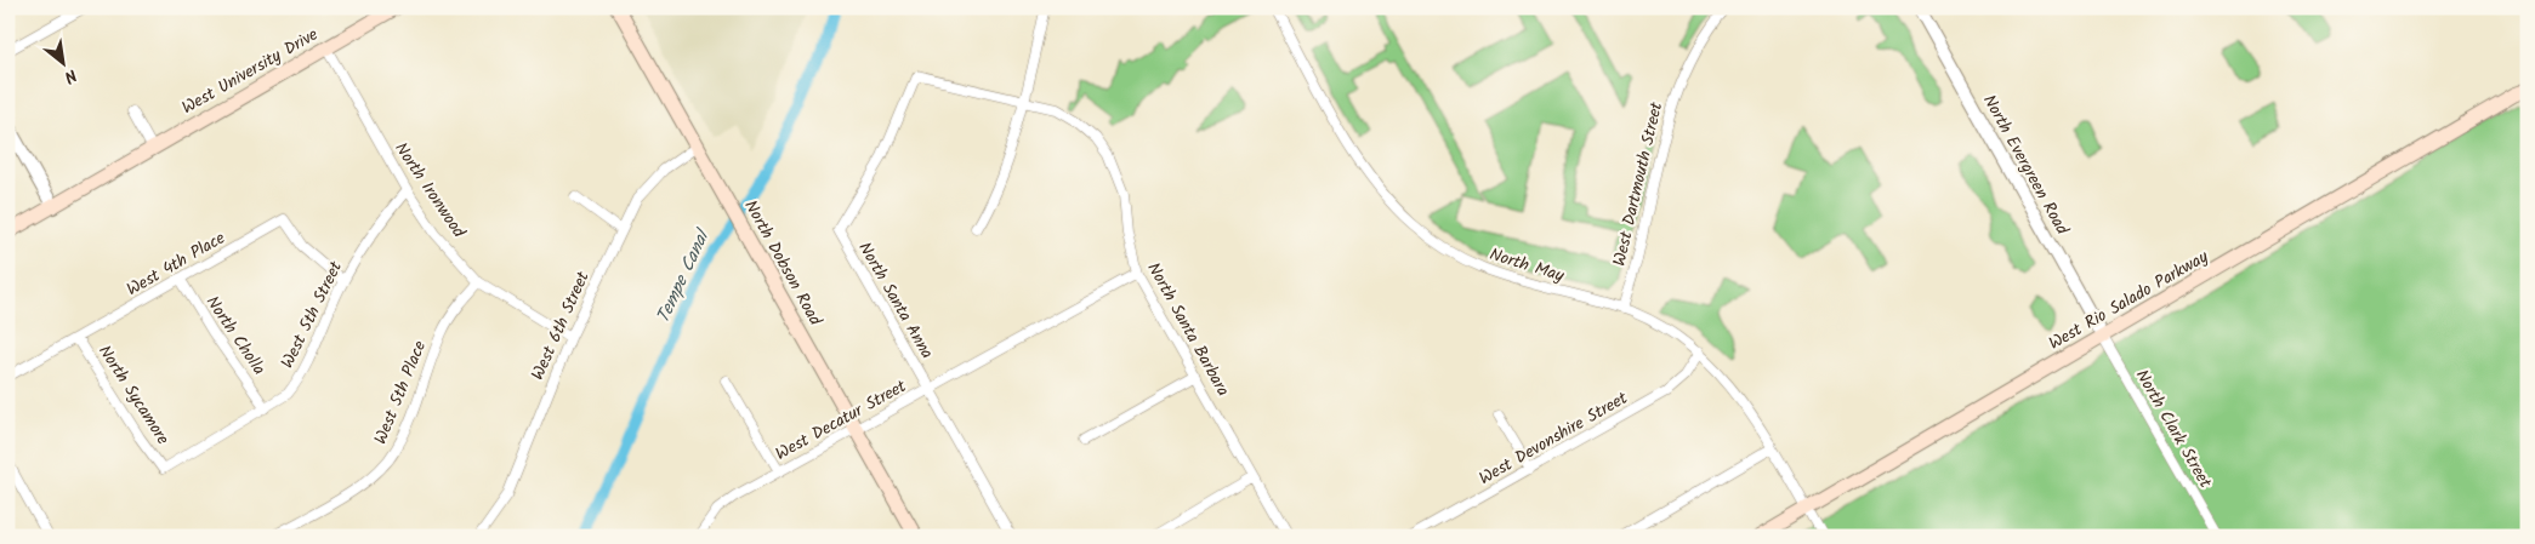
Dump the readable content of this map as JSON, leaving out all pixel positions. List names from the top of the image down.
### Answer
{
  "streets": {
    "main road": ["West University Drive", "North Dobson Road", "West Rio Salado Parkway"],
    "street": [
      "North Evergreen Road",
      "West Dartmouth Street",
      "North Ironwood",
      "West 4th Place",
      "North May",
      "North Santa Anna",
      "West 5th Street",
      "West 6th Street",
      "North Santa Barbara",
      "North Cholla",
      "West 5th Place",
      "North Sycamore",
      "West Decatur Street",
      "North Clark Street",
      "West Devonshire Street"
    ]
  },
  "crossings": [
    ["West University Drive", "North Ironwood"],
    ["North Evergreen Road", "West Rio Salado Parkway"],
    ["North Evergreen Road", "North Clark Street"],
    ["West Dartmouth Street", "North May"],
    ["North Ironwood", "West 5th Street"],
    ["North Ironwood", "West 6th Street"],
    ["North Ironwood", "West 5th Place"],
    ["North Dobson Road", "West 6th Street"],
    ["North Dobson Road", "West Decatur Street"],
    ["West 4th Place", "West 5th Street"],
    ["West 4th Place", "North Cholla"],
    ["West 4th Place", "North Sycamore"],
    ["North May", "West Rio Salado Parkway"],
    ["North May", "West Devonshire Street"],
    ["North Santa Anna", "North Santa Barbara"],
    ["North Santa Anna", "West Decatur Street"],
    ["West Rio Salado Parkway", "North Clark Street"],
    ["West 5th Street", "North Cholla"],
    ["West 5th Street", "North Sycamore"],
    ["North Santa Barbara", "West Decatur Street"]
  ],
  "water": ["Tempe Canal"],
  "north": "bottom right"
}
